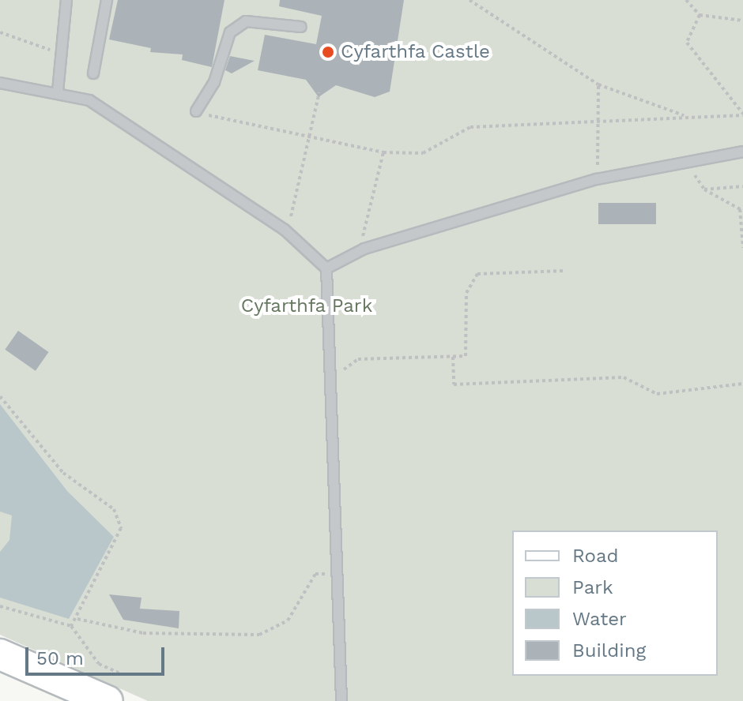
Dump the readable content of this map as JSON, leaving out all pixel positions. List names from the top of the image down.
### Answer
{
  "parks": ["Cyfarthfa Park"],
  "places": ["Cyfarthfa Castle"],
  "legend": [
    "Road",
    "Park",
    "Water",
    "Building"
  ],
  "scale_bar": "50 m"
}
